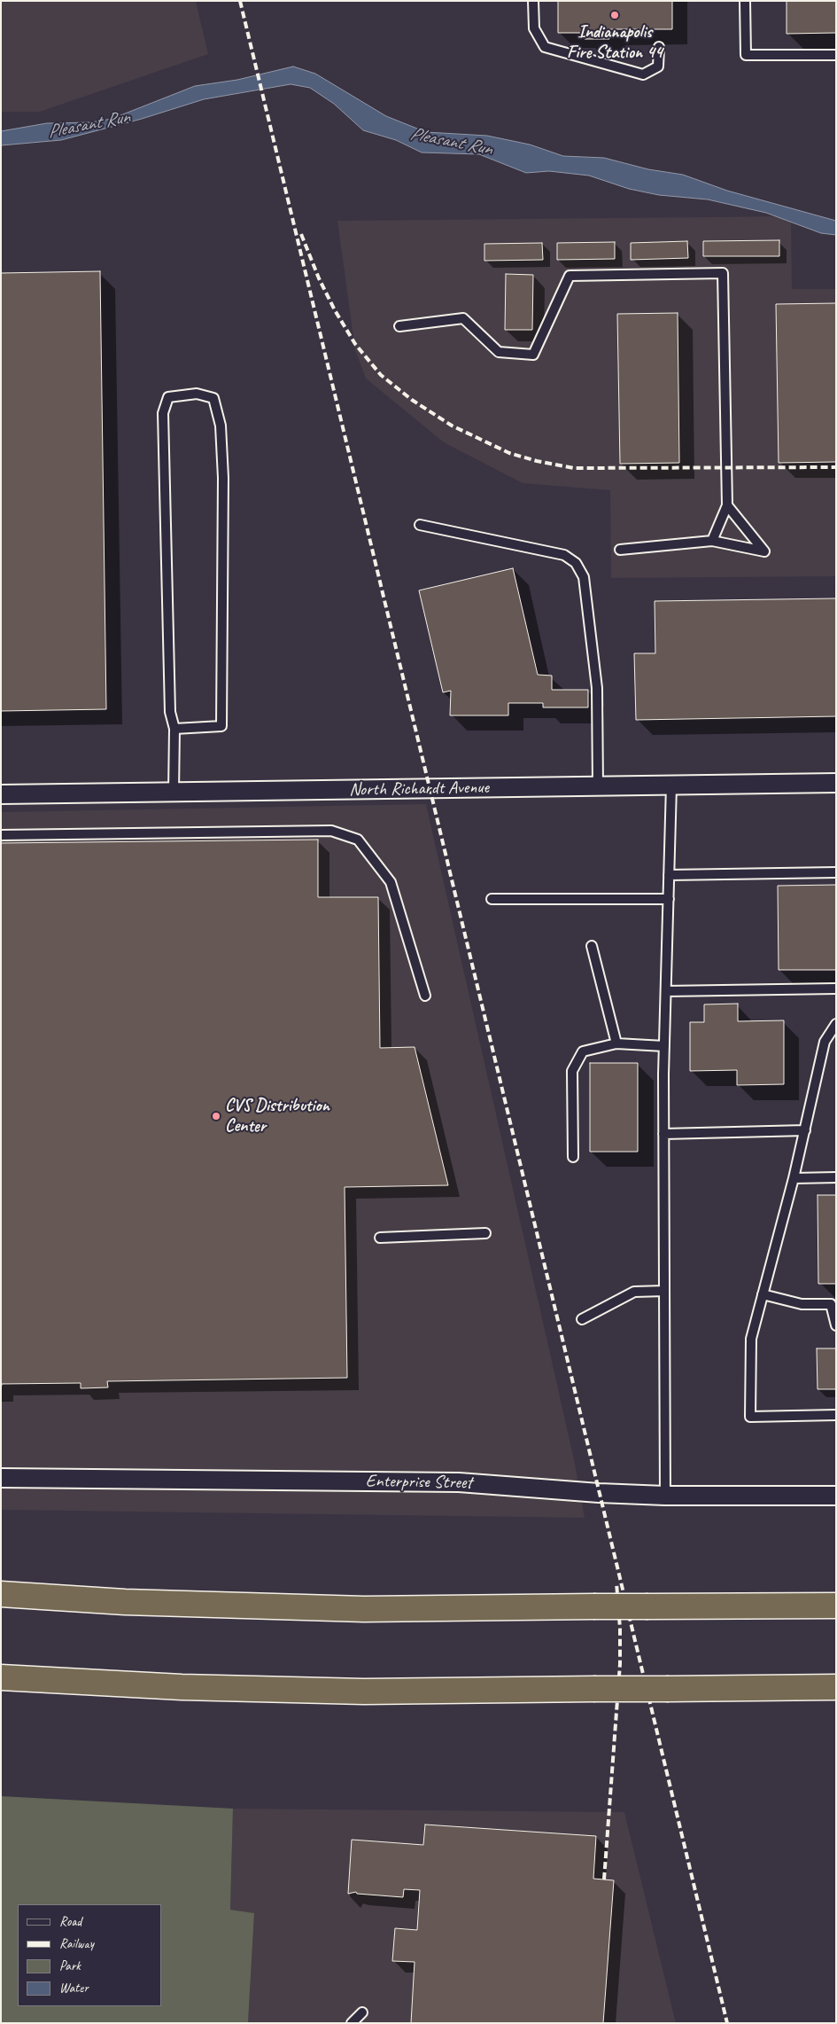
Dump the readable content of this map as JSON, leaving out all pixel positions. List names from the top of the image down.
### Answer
{
  "streets": {
    "street": ["North Richardt Avenue", "Enterprise Street"]
  },
  "water": ["Pleasant Run"],
  "places": ["Indianapolis Fire Station 44", "CVS Distribution Center"],
  "legend": [
    "Road",
    "Railway",
    "Park",
    "Water"
  ]
}
